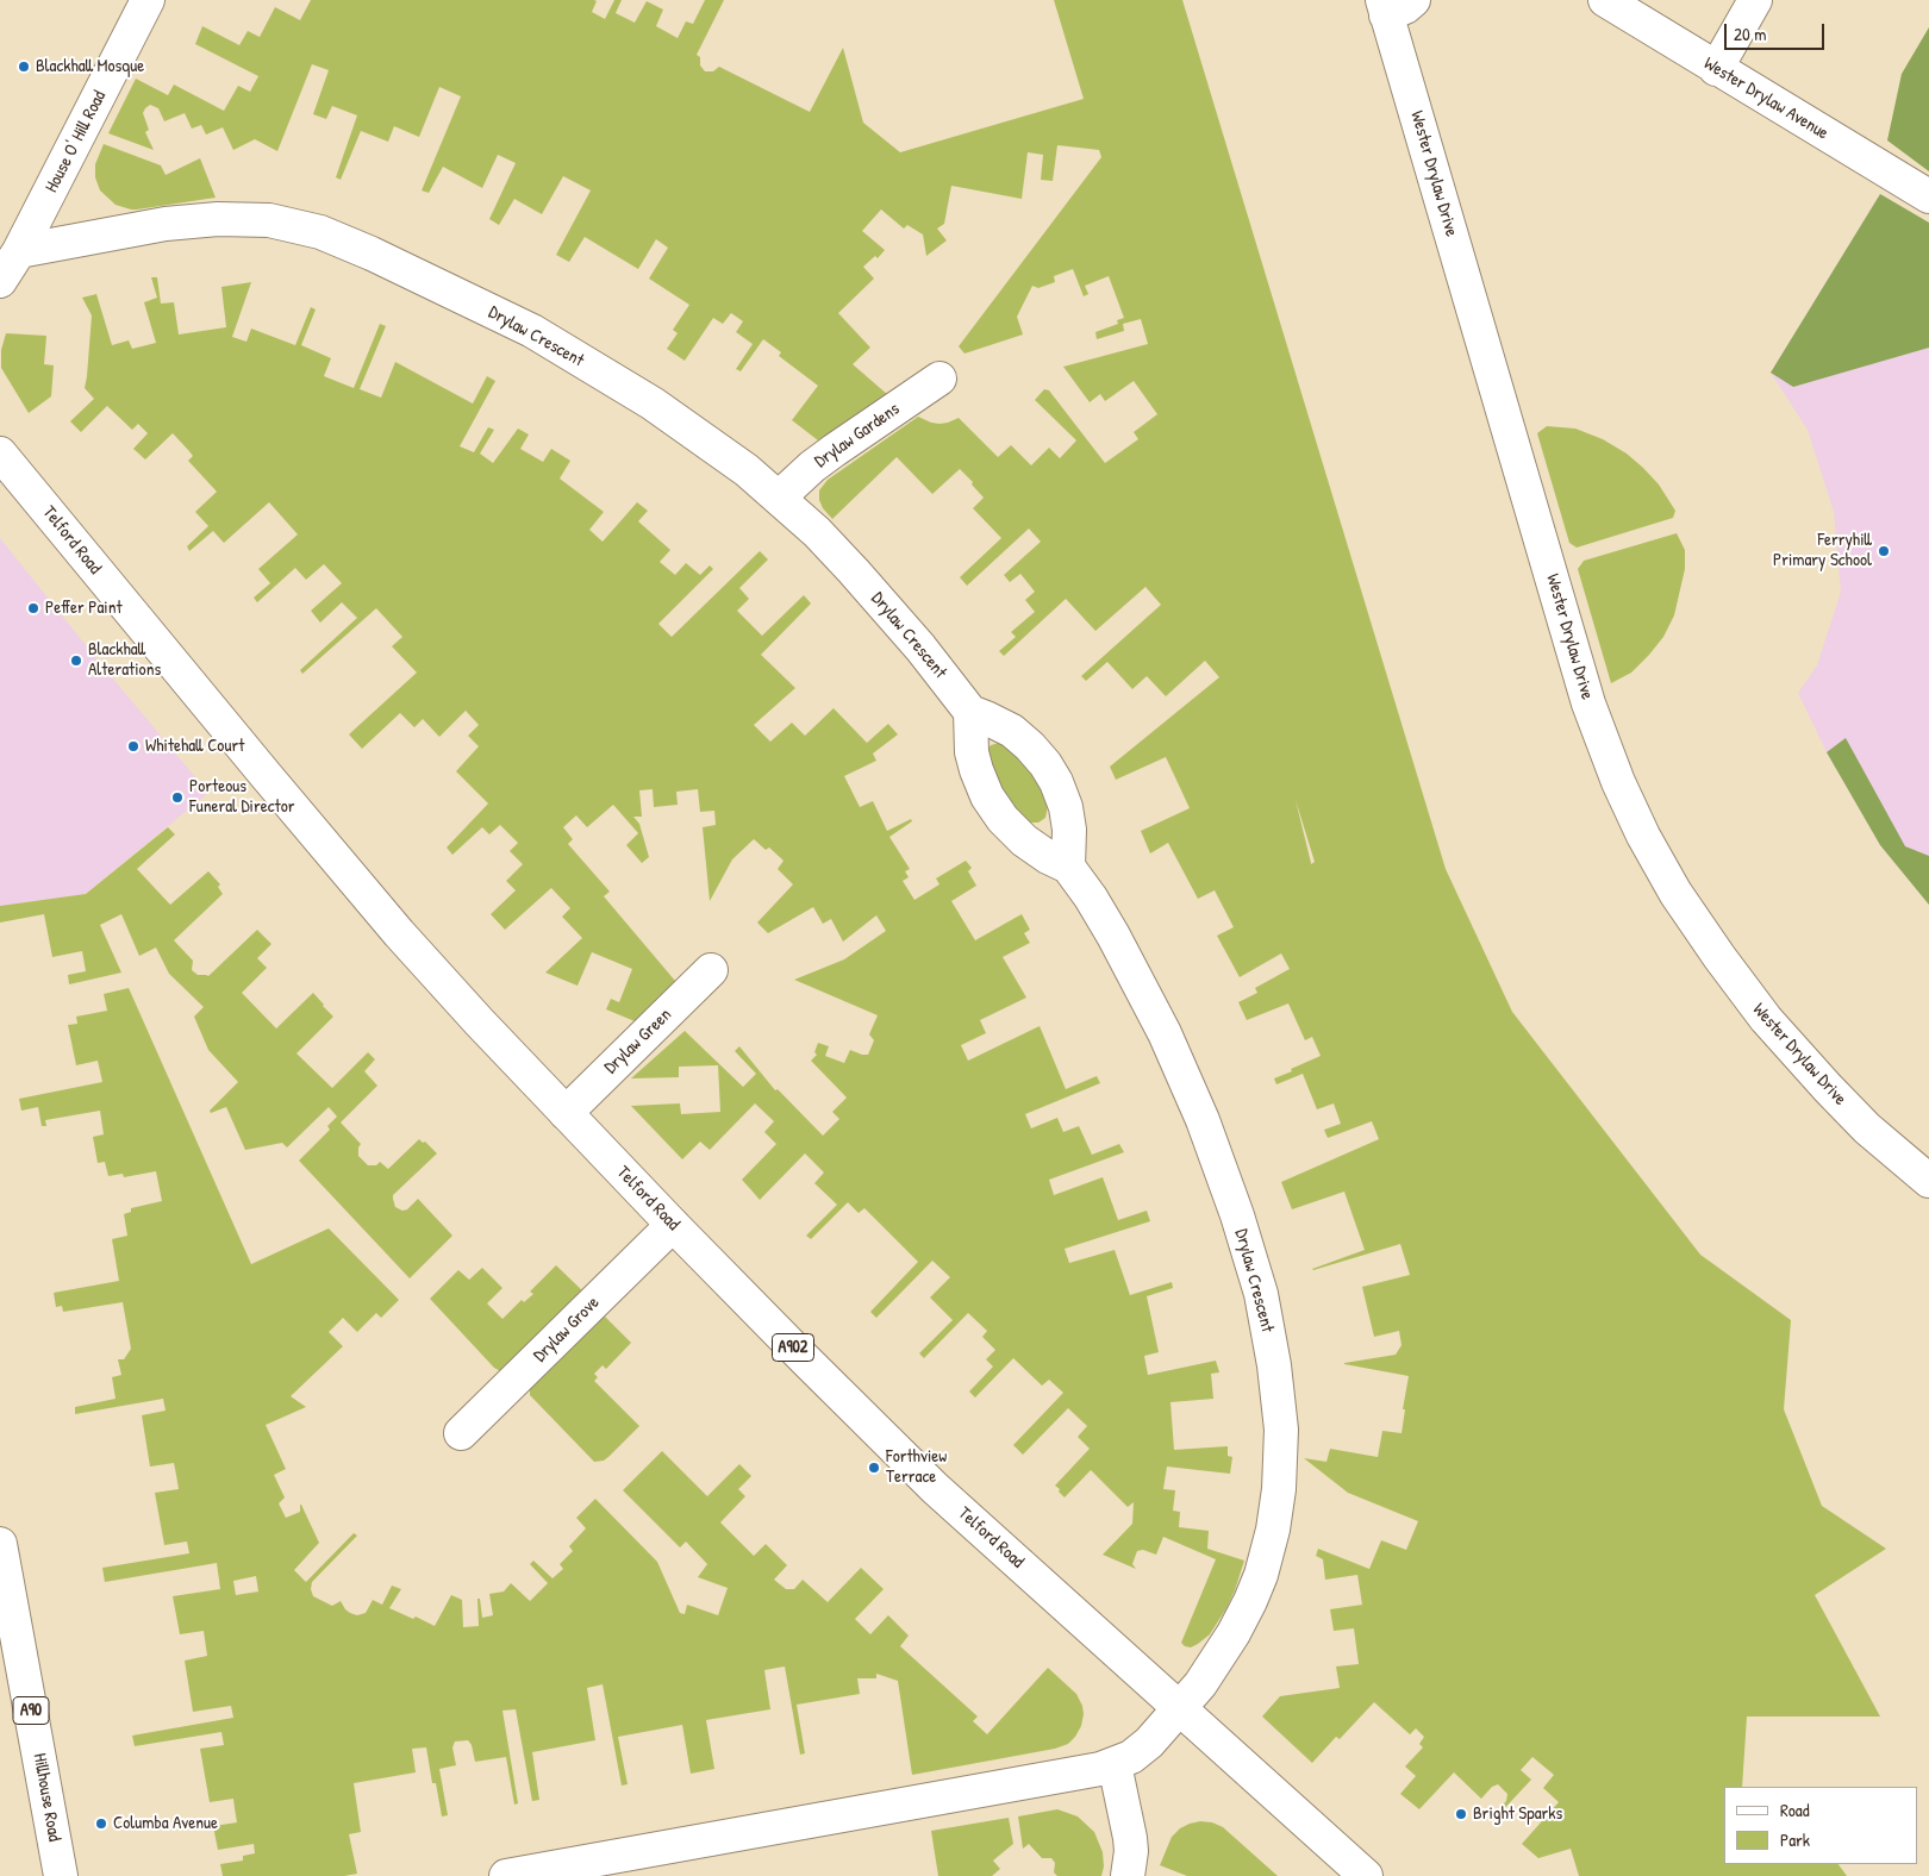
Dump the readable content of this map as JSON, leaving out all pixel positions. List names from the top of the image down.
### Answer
{
  "streets": {
    "street": [
      "Wester Drylaw Avenue",
      "House O' Hill Road",
      "Wester Drylaw Drive",
      "Drylaw Crescent",
      "Drylaw Gardens",
      "Telford Road",
      "Drylaw Green",
      "Drylaw Grove",
      "A902",
      "A90",
      "Hillhouse Road"
    ]
  },
  "crossings": [
    ["House O' Hill Road", "Drylaw Crescent"],
    ["Drylaw Crescent", "Drylaw Gardens"],
    ["Drylaw Crescent", "Telford Road"],
    ["Telford Road", "Drylaw Green"],
    ["Telford Road", "Drylaw Grove"]
  ],
  "places": [
    "Blackhall Mosque",
    "Ferryhill Primary School",
    "Peffer Paint",
    "Blackhall Alterations",
    "Whitehall Court",
    "Porteous Funeral Director",
    "Forthview Terrace",
    "Bright Sparks",
    "Columba Avenue"
  ],
  "legend": ["Road", "Park"],
  "scale_bar": "20 m"
}
